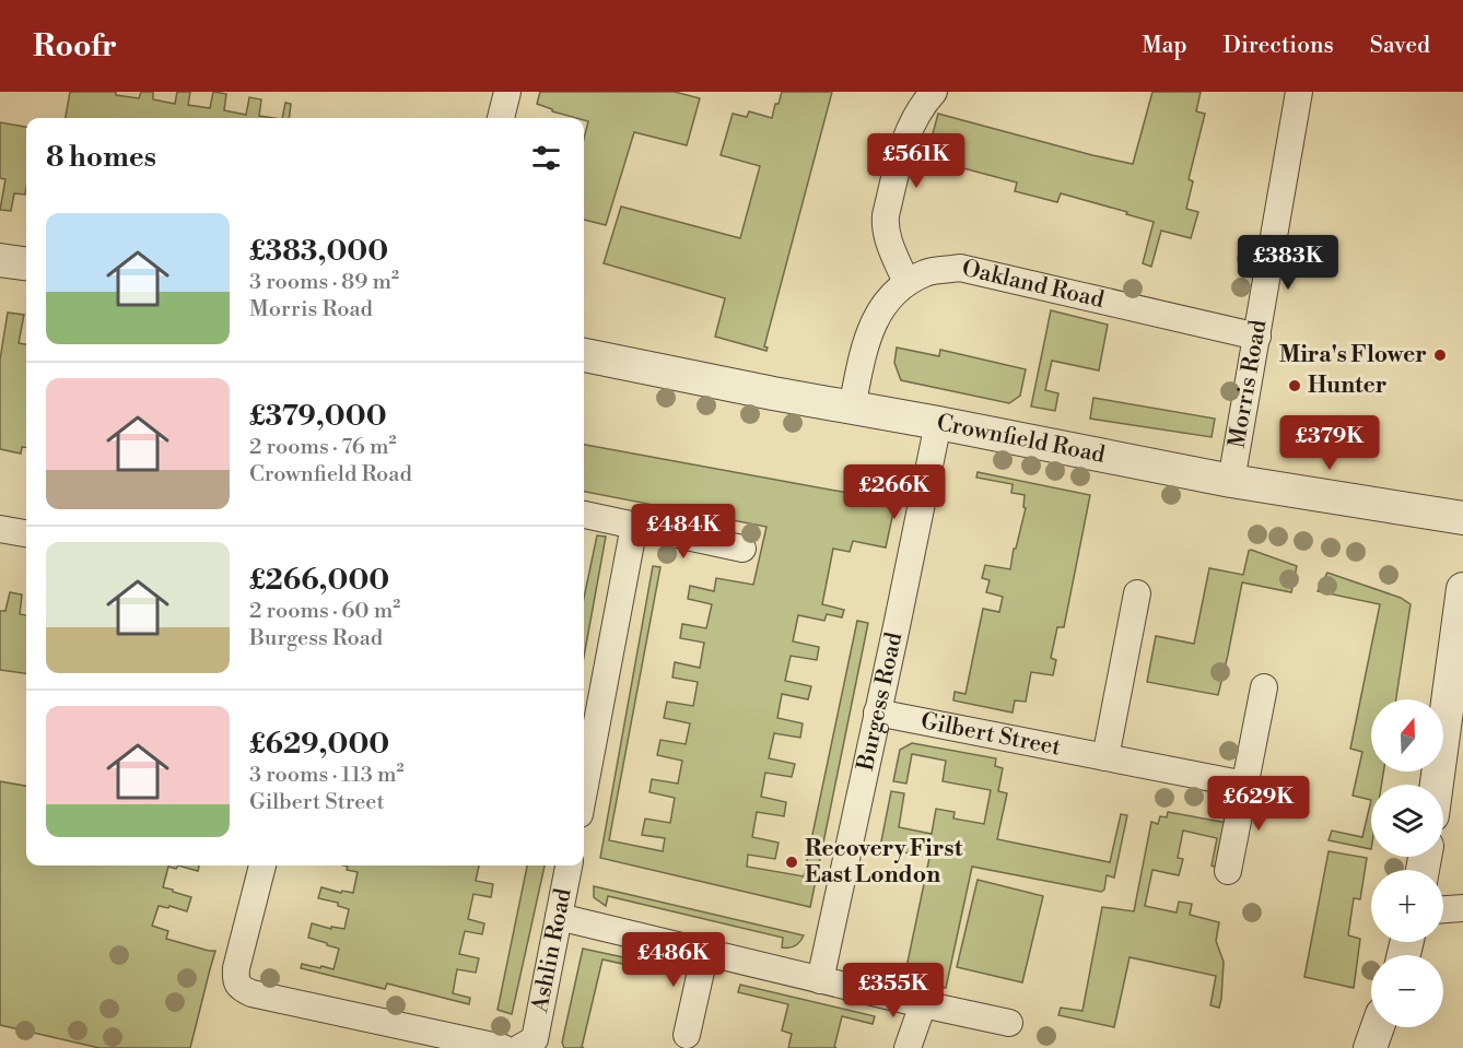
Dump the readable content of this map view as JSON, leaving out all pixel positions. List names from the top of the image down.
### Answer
{
  "streets": {
    "street": [
      "Oakland Road",
      "Morris Road",
      "Crownfield Road",
      "Burgess Road",
      "Gilbert Street",
      "Ashlin Road"
    ]
  },
  "crossings": [
    ["Oakland Road", "Morris Road"],
    ["Oakland Road", "Crownfield Road"],
    ["Morris Road", "Crownfield Road"],
    ["Crownfield Road", "Burgess Road"],
    ["Burgess Road", "Gilbert Street"]
  ],
  "places": ["Mira's Flower", "Hunter", "Recovery First East London"],
  "north": "top",
  "page": {
    "header": "Roofr",
    "nav": ["Map", "Directions", "Saved"],
    "heading": "8 homes",
    "price": [
      "£561K",
      "£383K",
      "£379K",
      "£266K",
      "£484K",
      "£629K",
      "£486K",
      "£355K"
    ],
    "list": [
      {
        "name": "£383,000",
        "note": "3 rooms · 89 m² · Morris Road"
      },
      {
        "name": "£379,000",
        "note": "2 rooms · 76 m² · Crownfield Road"
      },
      {
        "name": "£266,000",
        "note": "2 rooms · 60 m² · Burgess Road"
      },
      {
        "name": "£629,000",
        "note": "3 rooms · 113 m² · Gilbert Street"
      }
    ],
    "map_buttons": ["+", "−"]
  }
}
